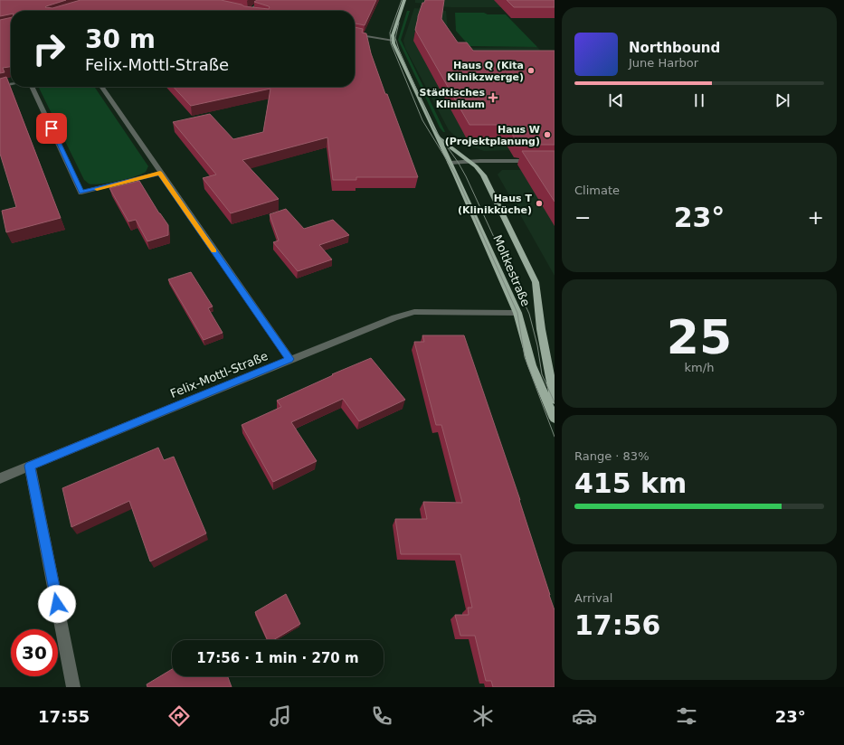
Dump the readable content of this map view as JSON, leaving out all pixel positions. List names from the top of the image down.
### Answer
{
  "streets": {
    "main road": ["Moltkestraße"],
    "street": ["Felix-Mottl-Straße"]
  },
  "crossings": [
    ["Moltkestraße", "Felix-Mottl-Straße"]
  ],
  "places": {
    "other": ["Haus Q (Kita Klinikzwerge)", "Haus W (Projektplanung)", "Haus T (Klinikküche)"],
    "health": ["Städtisches Klinikum"]
  },
  "page": {
    "turn": ["30 m", "Felix-Mottl-Straße"],
    "song": ["Northbound", "June Harbor"],
    "tile": [
      "Climate",
      ["25", "km/h"],
      ["Range · 83%", "415 km"],
      ["Arrival", "17:56"]
    ],
    "heat": ["−", "23°", "+"],
    "limit": "30",
    "trip": "17:56 · 1 min · 270 m",
    "tabs": ["17:55", "23°"]
  }
}
